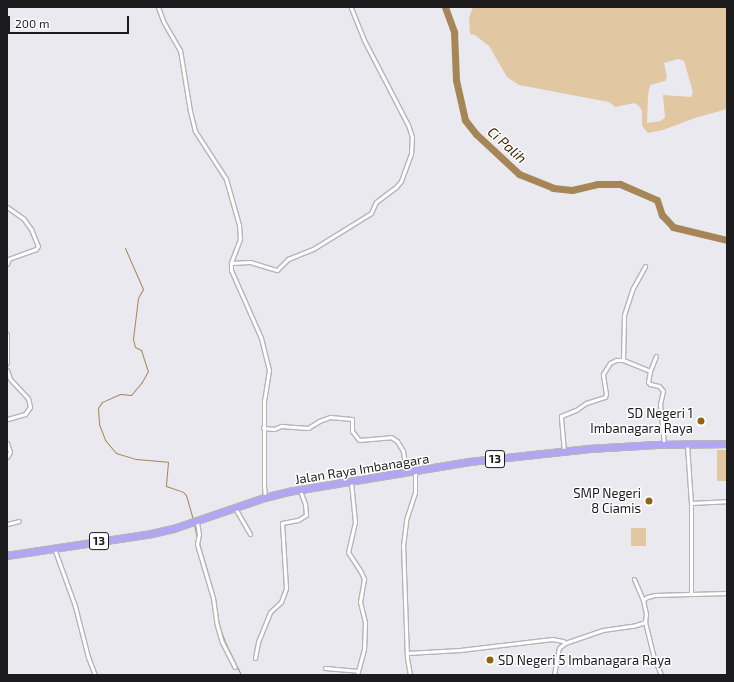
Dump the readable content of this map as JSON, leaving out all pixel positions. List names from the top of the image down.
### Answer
{
  "streets": {
    "highway": ["13", "Jalan Raya Imbanagara"]
  },
  "water": ["Ci Palih"],
  "places": ["SD Negeri 1 Imbanagara Raya", "SMP Negeri 8 Ciamis", "SD Negeri 5 Imbanagara Raya"],
  "scale_bar": "200 m"
}
